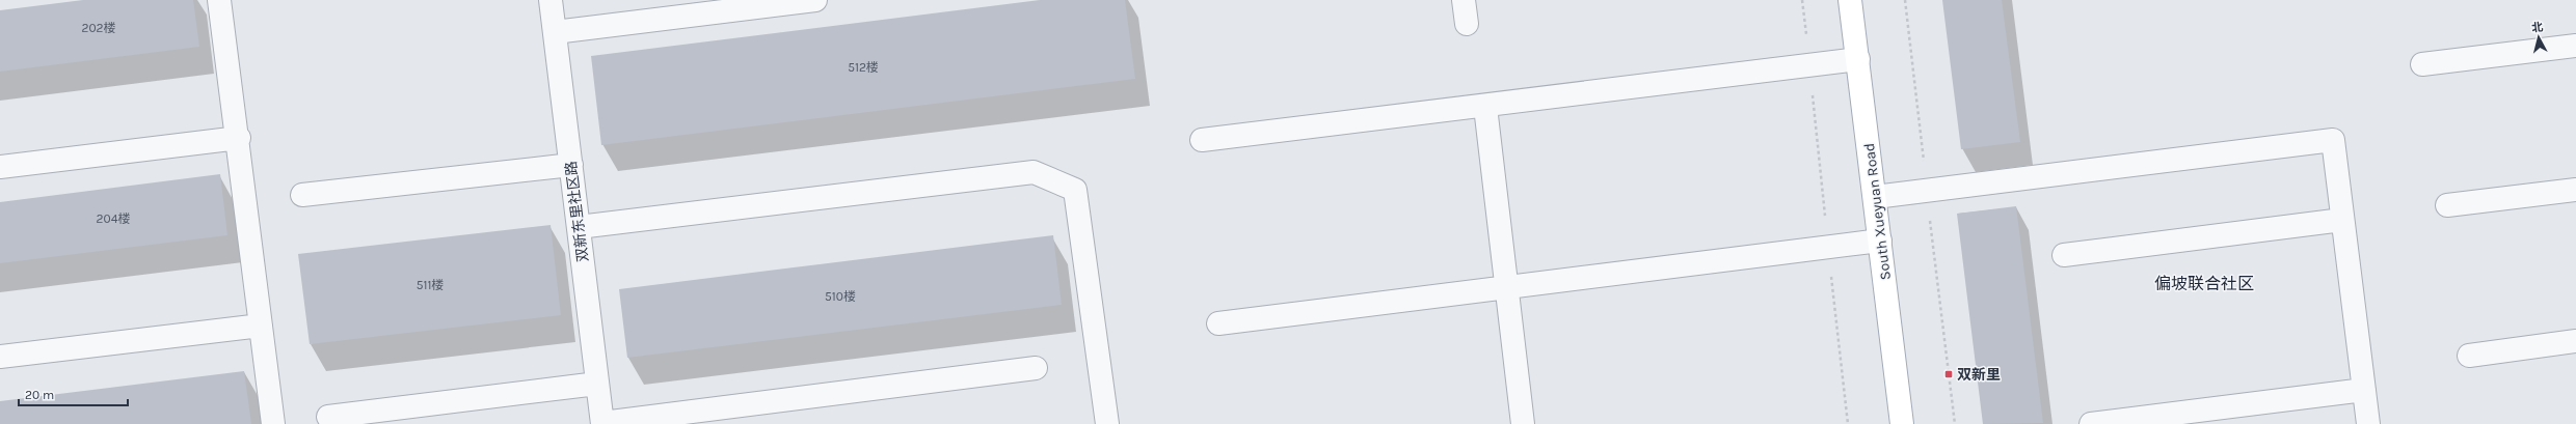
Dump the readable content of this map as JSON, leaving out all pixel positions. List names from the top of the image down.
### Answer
{
  "streets": {
    "main road": ["South Xueyuan Road"],
    "street": ["双新东里社区路"]
  },
  "districts": ["偏坡联合社区"],
  "places": {
    "transit": ["双新里"]
  },
  "house_numbers": [
    "202楼",
    "512楼",
    "204楼",
    "511楼",
    "510楼"
  ],
  "scale_bar": "20 m",
  "north": "top"
}
